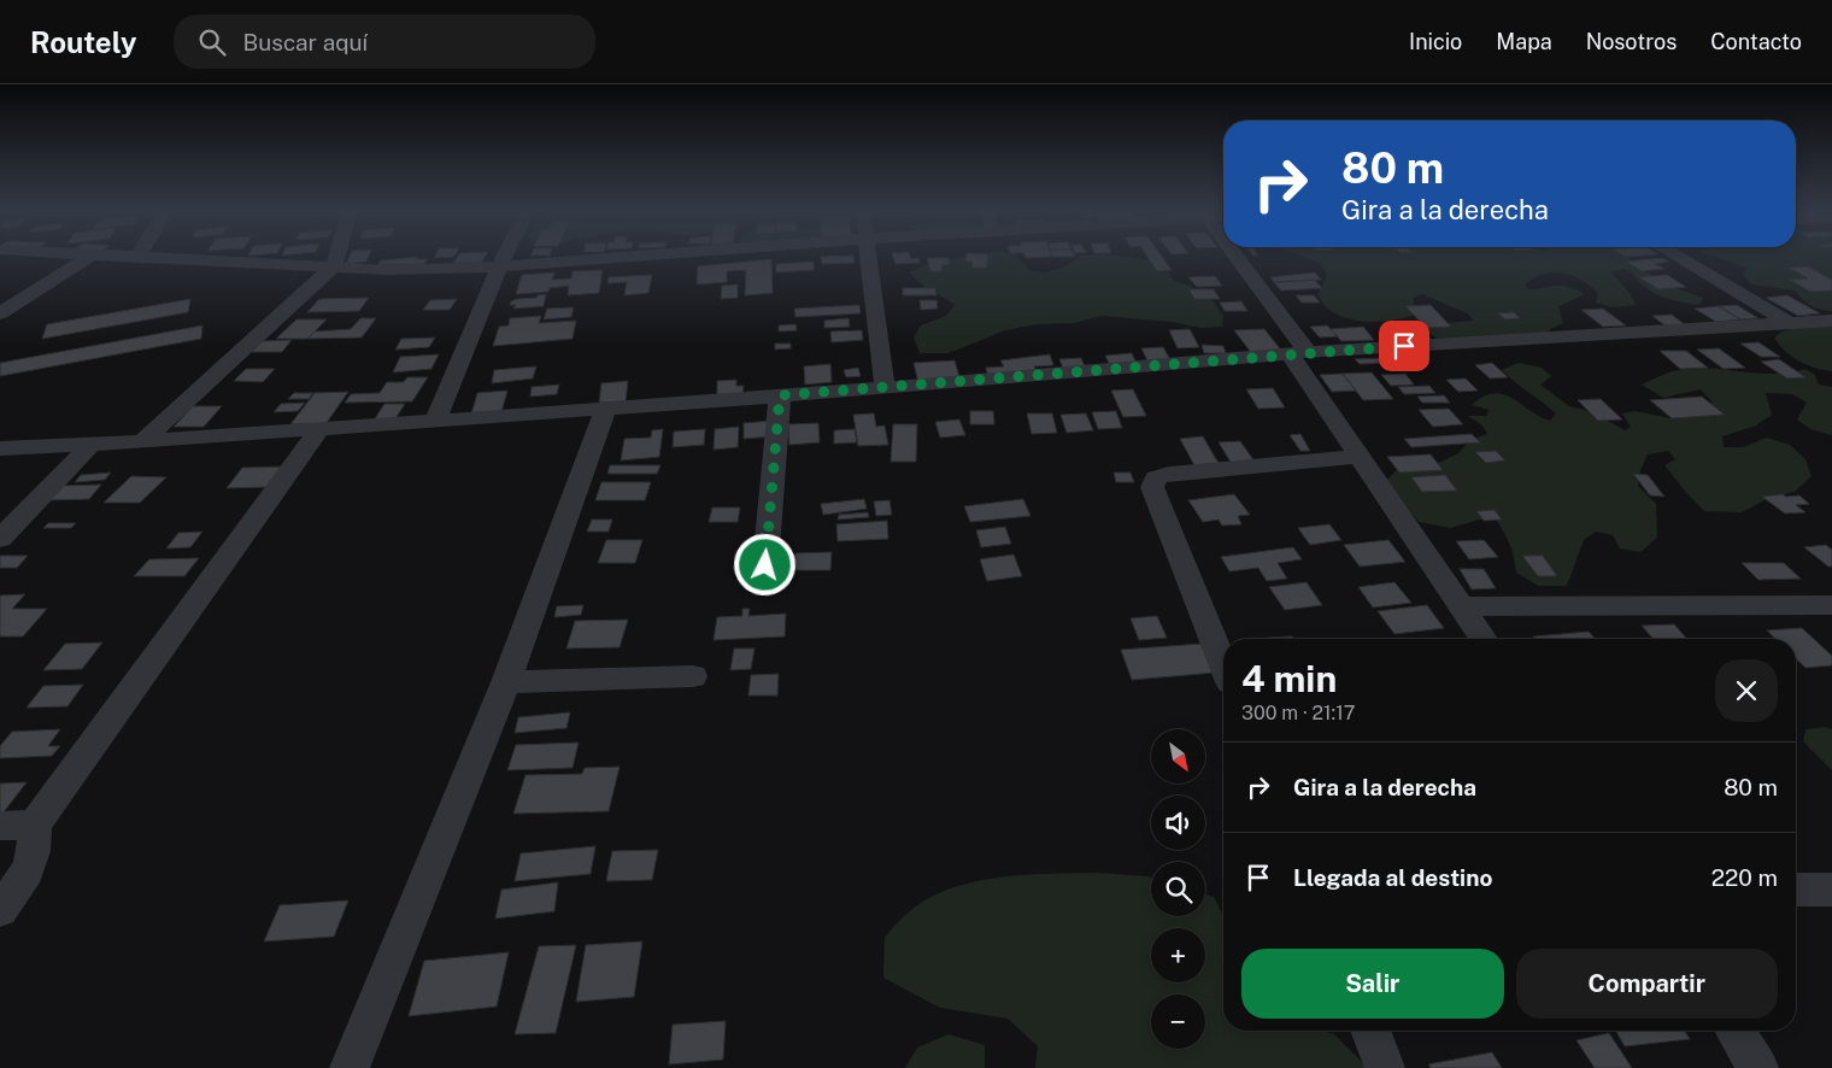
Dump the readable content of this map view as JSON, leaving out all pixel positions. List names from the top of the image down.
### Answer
{
  "north": "bottom right",
  "page": {
    "header": "Routely",
    "search": "Buscar aquí",
    "nav": [
      "Inicio",
      "Mapa",
      "Nosotros",
      "Contacto"
    ],
    "turn": ["80 m", "Gira a la derecha"],
    "heading": ["4 min", "300 m · 21:17"],
    "map_buttons": ["+", "−"],
    "list": [
      {
        "name": "Gira a la derecha",
        "value": "80 m"
      },
      {
        "name": "Llegada al destino",
        "value": "220 m"
      }
    ],
    "buttons": ["Salir", "Compartir"]
  }
}
